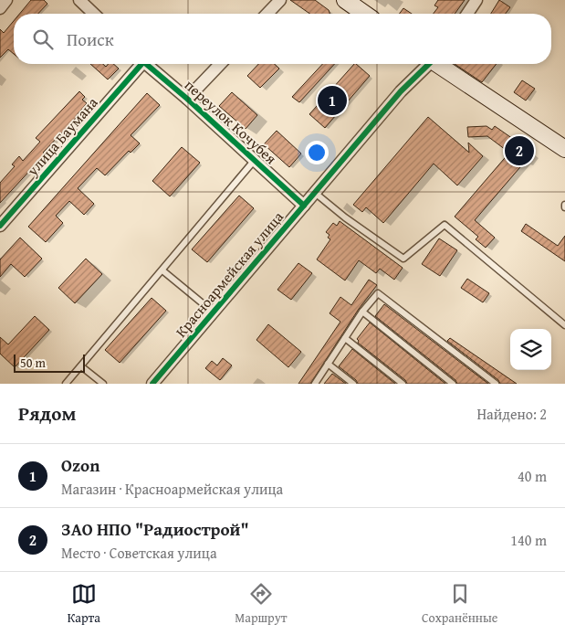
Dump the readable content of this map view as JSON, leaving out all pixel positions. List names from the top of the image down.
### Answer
{
  "streets": {
    "street": ["переулок Кочубея", "улица Баумана", "Красноармейская улица"]
  },
  "crossings": [
    ["переулок Кочубея", "Красноармейская улица"]
  ],
  "scale_bar": "50 m",
  "page": {
    "search": "Поиск",
    "pins": ["1", "2"],
    "scale": "50 m",
    "heading": ["Рядом", "Найдено: 2"],
    "list": [
      {
        "mark": "1",
        "name": "Ozon",
        "note": "Магазин · Красноармейская улица",
        "value": "40 m"
      },
      {
        "mark": "2",
        "name": "ЗАО НПО \"Радиострой\"",
        "note": "Место · Советская улица",
        "value": "140 m"
      }
    ],
    "nav": ["Карта", "Маршрут", "Сохранённые"]
  }
}
